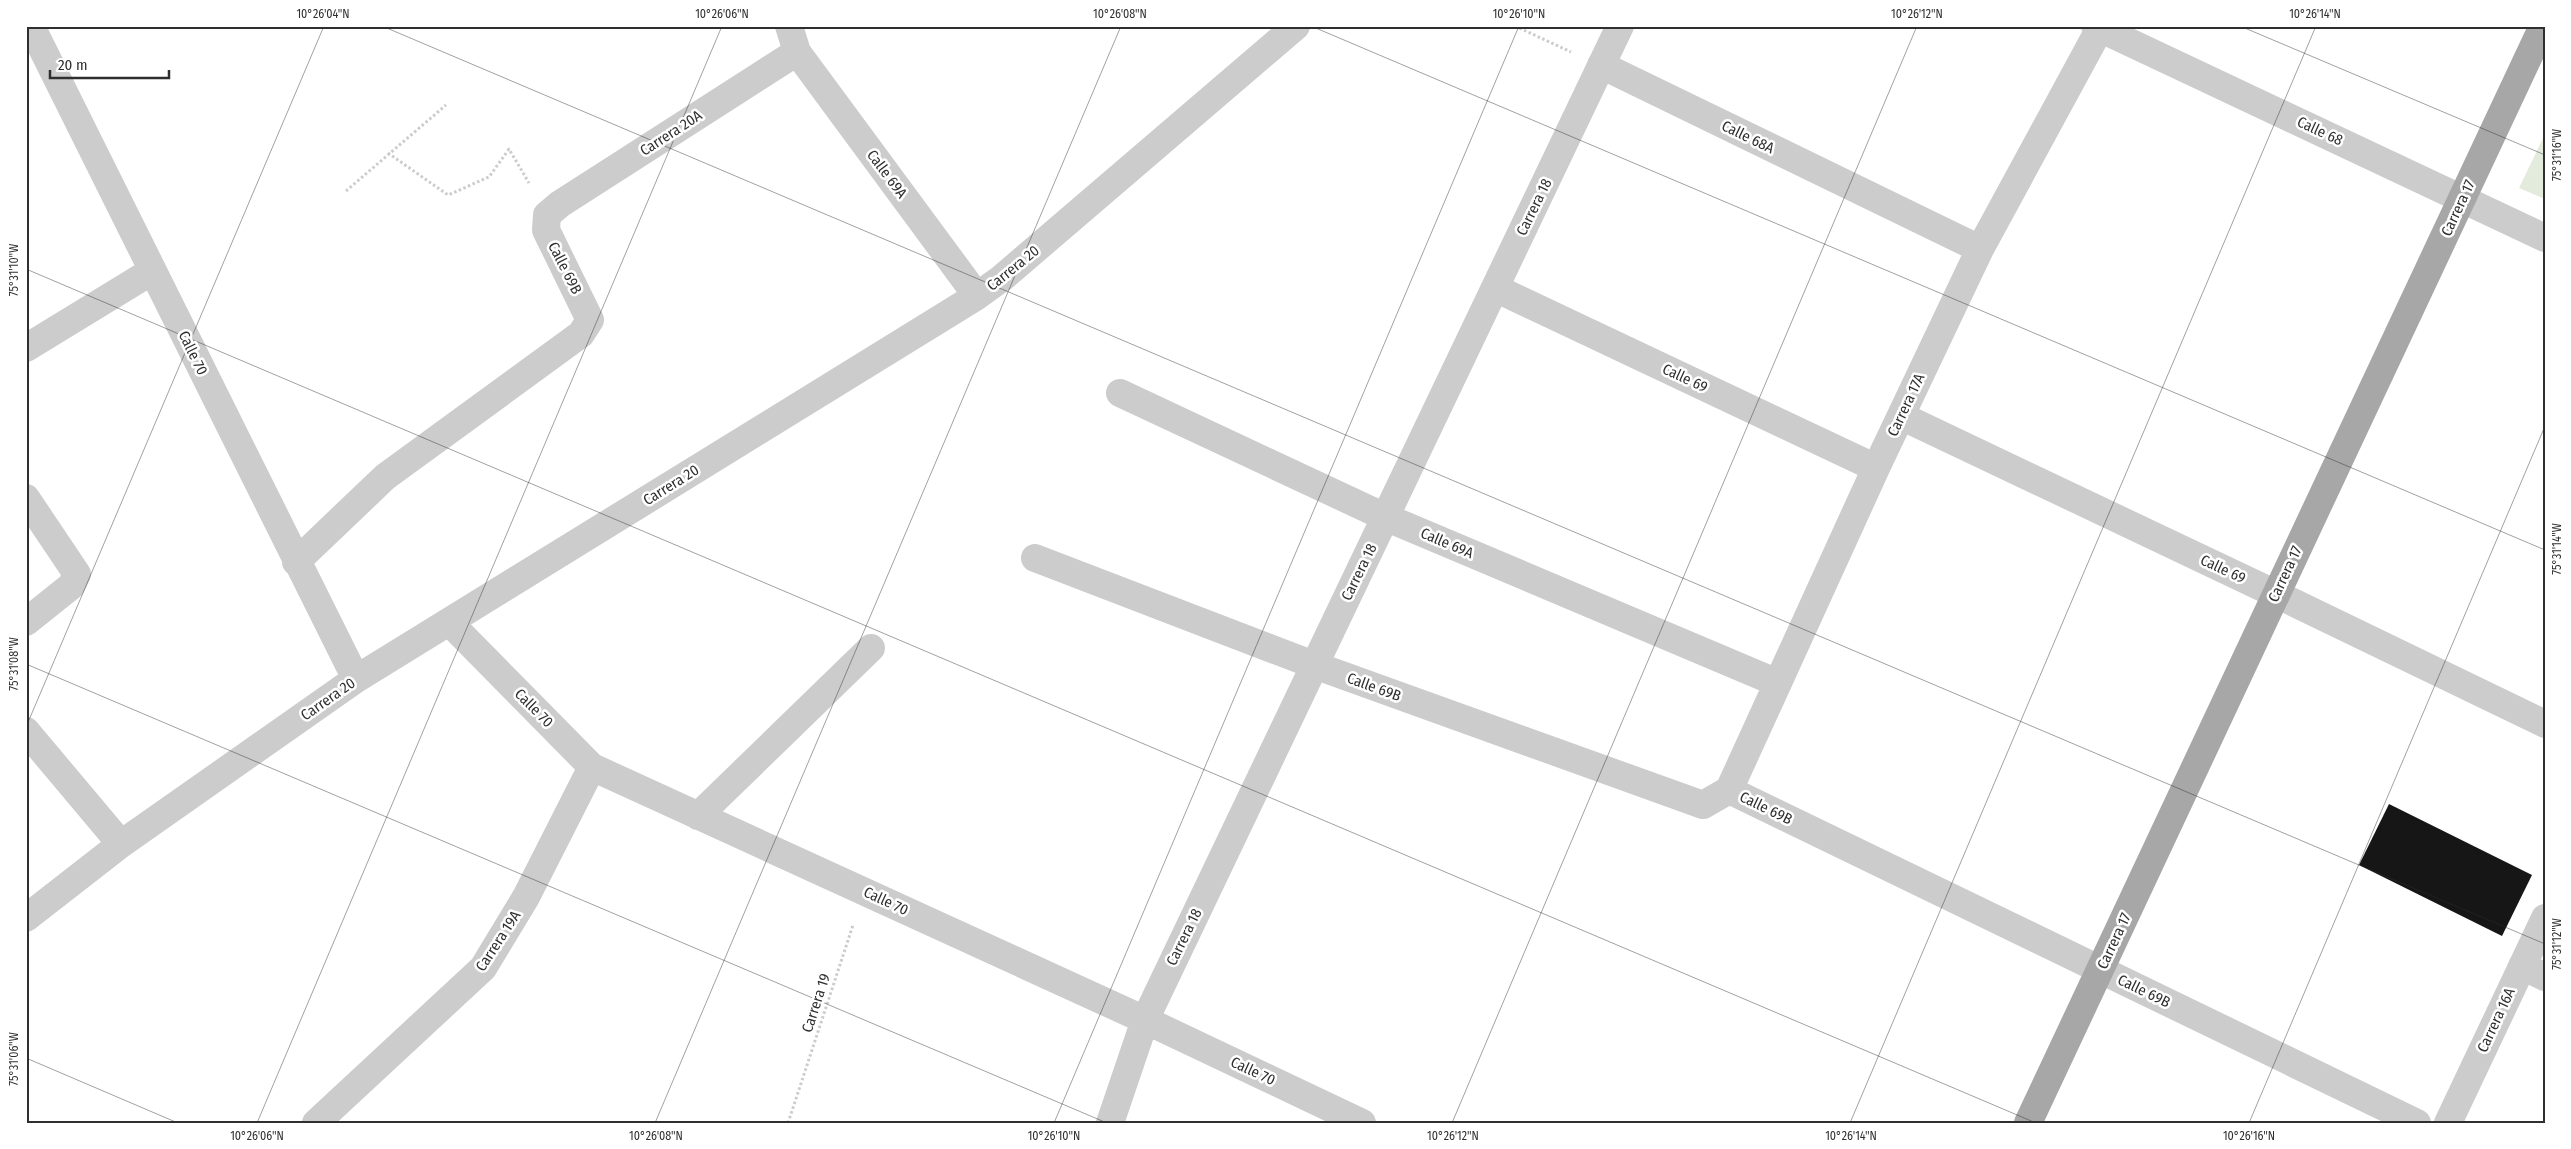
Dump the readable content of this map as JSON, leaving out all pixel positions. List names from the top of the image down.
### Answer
{
  "streets": {
    "main road": ["Carrera 17"],
    "street": [
      "Calle 68",
      "Carrera 20A",
      "Calle 68A",
      "Calle 69A",
      "Carrera 18",
      "Calle 69B",
      "Carrera 20",
      "Calle 70",
      "Calle 69",
      "Carrera 17A",
      "Carrera 19A",
      "Carrera 16A"
    ],
    "path": ["Carrera 19"]
  },
  "crossings": [
    ["Calle 68", "Carrera 17"],
    ["Calle 68", "Carrera 17A"],
    ["Carrera 20A", "Calle 69A"],
    ["Carrera 20A", "Calle 69B"],
    ["Calle 68A", "Carrera 18"],
    ["Calle 68A", "Carrera 17A"],
    ["Calle 69A", "Carrera 18"],
    ["Calle 69A", "Carrera 20"],
    ["Calle 69A", "Carrera 17A"],
    ["Carrera 18", "Calle 69B"],
    ["Carrera 18", "Calle 70"],
    ["Carrera 18", "Calle 69"],
    ["Carrera 17", "Calle 69B"],
    ["Carrera 17", "Calle 69"],
    ["Calle 69B", "Calle 70"],
    ["Calle 69B", "Carrera 17A"],
    ["Carrera 20", "Calle 70"],
    ["Calle 70", "Carrera 19A"],
    ["Calle 70", "Carrera 19"],
    ["Calle 69", "Carrera 17A"]
  ],
  "scale_bar": "20 m",
  "coordinates": [
    "10°26'04\"N",
    "10°26'06\"N",
    "10°26'08\"N",
    "10°26'10\"N",
    "10°26'12\"N",
    "10°26'14\"N",
    "75°31'16\"W",
    "75°31'10\"W",
    "75°31'14\"W",
    "75°31'08\"W",
    "75°31'12\"W",
    "75°31'06\"W",
    "10°26'16\"N"
  ]
}
